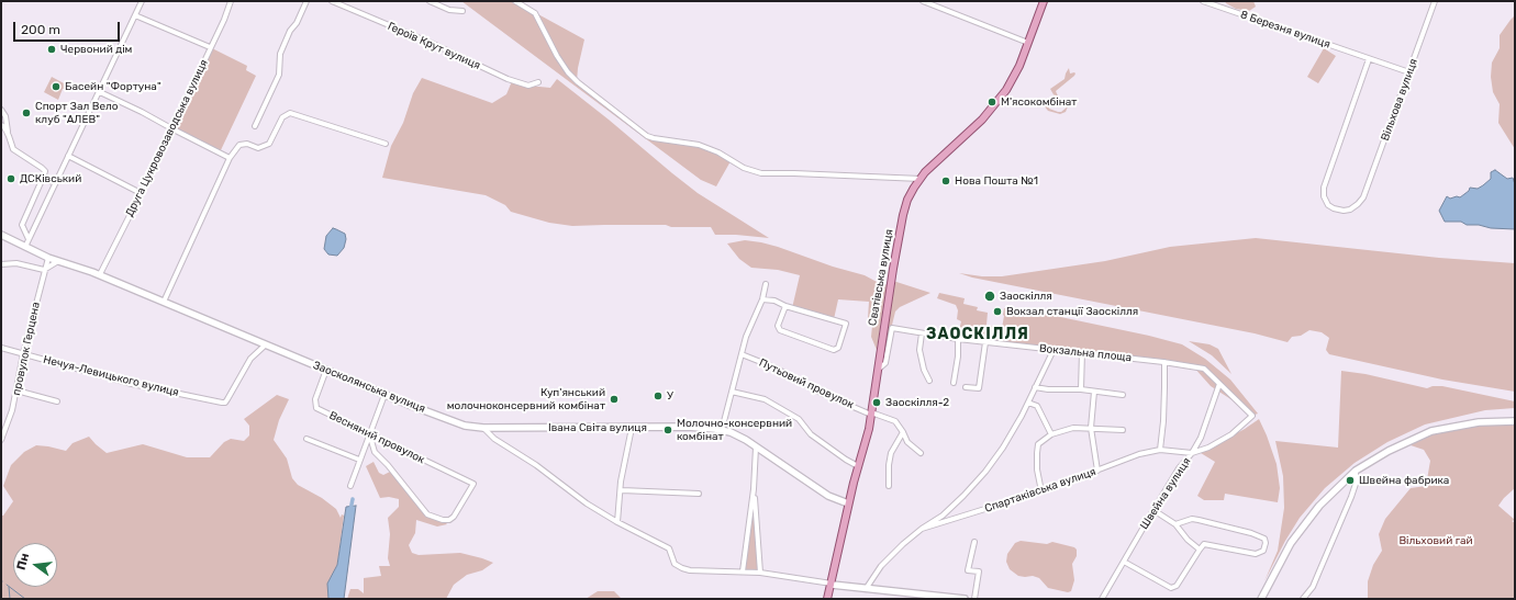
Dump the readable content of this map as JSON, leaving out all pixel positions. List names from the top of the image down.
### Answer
{
  "streets": {
    "main road": ["Сватівська вулиця"],
    "street": [
      "8 Березня вулиця",
      "Героїв Крут вулиця",
      "Вільхова вулиця",
      "Друга Цукровозаводська вулиця",
      "провулок Герцена",
      "Вокзальна площа",
      "Нечуя-Левицького вулиця",
      "Путьовий провулок",
      "Заосколянська вулиця",
      "Івана Світа вулиця",
      "Весняний провулок",
      "Спартаківська вулиця",
      "Швейна вулиця"
    ]
  },
  "crossings": [
    ["8 Березня вулиця", "Вільхова вулиця"],
    ["Друга Цукровозаводська вулиця", "Заосколянська вулиця"],
    ["Сватівська вулиця", "Вокзальна площа"],
    ["Сватівська вулиця", "Путьовий провулок"],
    ["Сватівська вулиця", "Івана Світа вулиця"],
    ["провулок Герцена", "Нечуя-Левицького вулиця"],
    ["провулок Герцена", "Заосколянська вулиця"],
    ["Вокзальна площа", "Спартаківська вулиця"],
    ["Вокзальна площа", "Швейна вулиця"],
    ["Нечуя-Левицького вулиця", "Заосколянська вулиця"],
    ["Заосколянська вулиця", "Івана Світа вулиця"],
    ["Заосколянська вулиця", "Весняний провулок"],
    ["Спартаківська вулиця", "Швейна вулиця"]
  ],
  "districts": ["ЗАОСКIЛЛЯ"],
  "parks": ["Вільховий гай"],
  "places": [
    "Червоний дім",
    "Басейн \"Фортуна\"",
    "М'ясокомбінат",
    "Спорт Зал Вело клуб \"АЛЕВ\"",
    "ДСКівський",
    "Нова Пошта №1",
    "Заоскiлля",
    "Вокзал станції Заоскілля",
    "У",
    "Куп'янський молочноконсервний комбінат",
    "Заоскілля-2",
    "Молочно-консервний комбінат",
    "Швейна фабрика"
  ],
  "scale_bar": "200 m",
  "north": "left"
}
